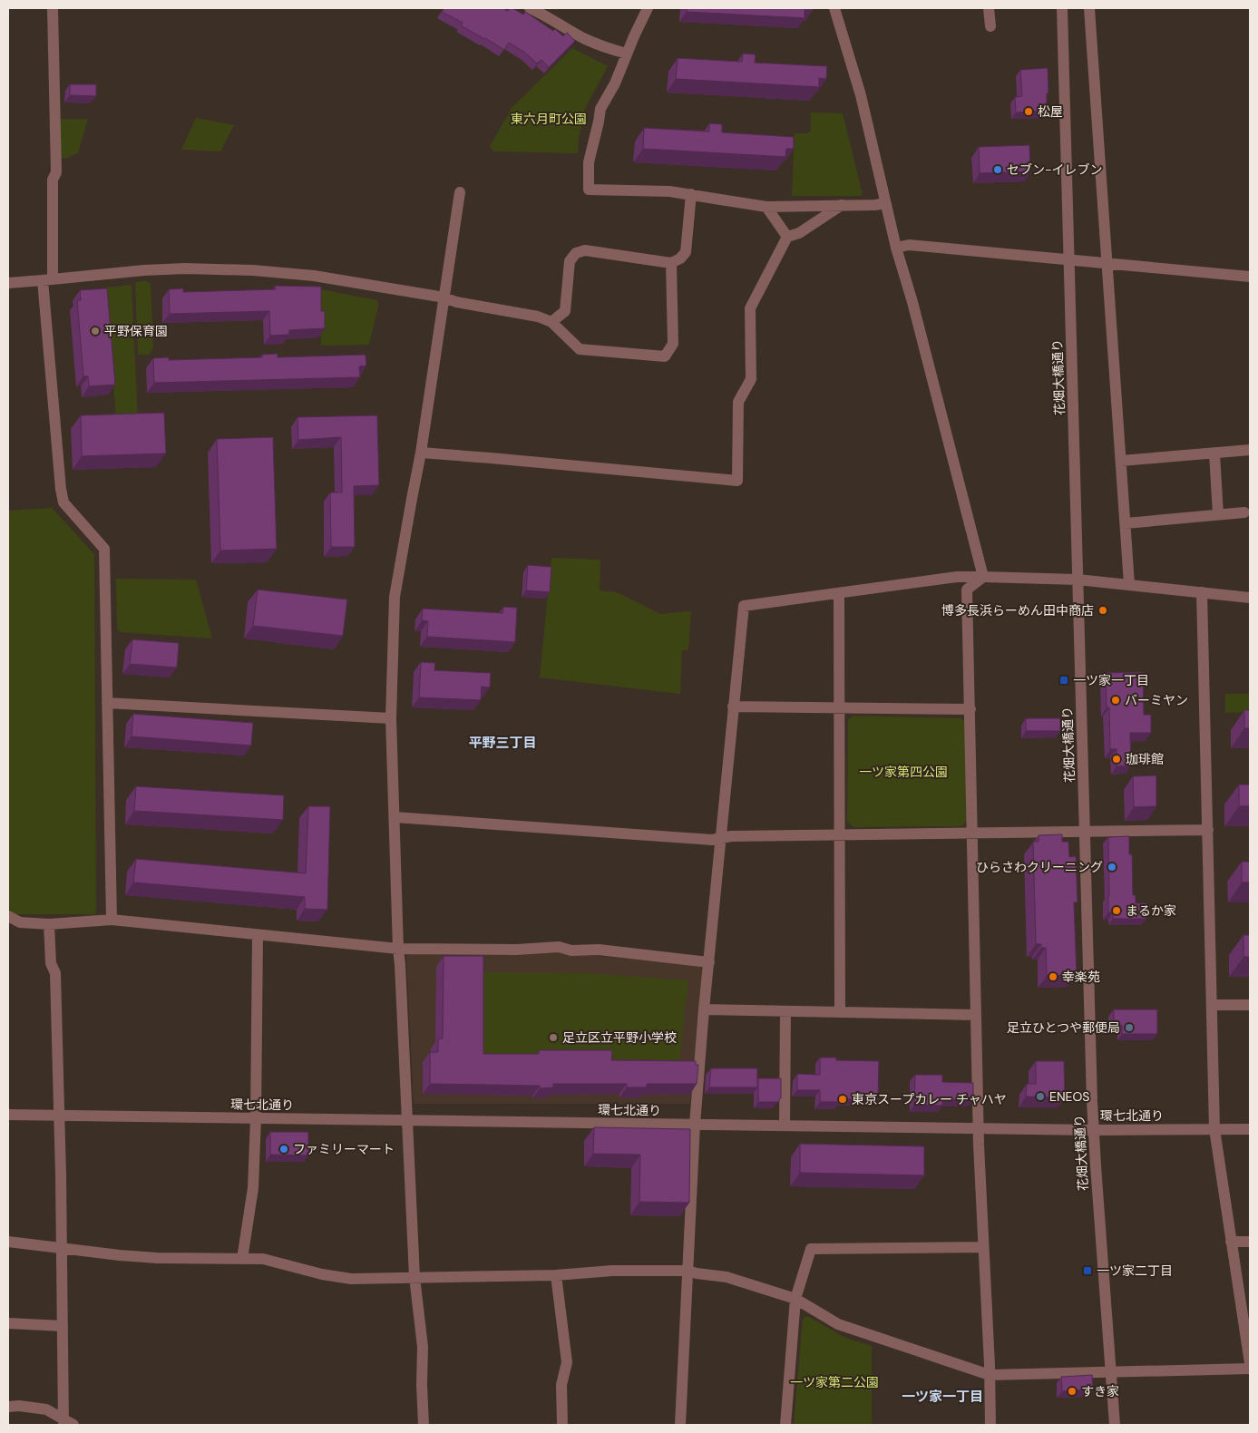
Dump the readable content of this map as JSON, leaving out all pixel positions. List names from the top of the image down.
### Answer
{
  "streets": {
    "street": ["花畑大橋通り", "環七北通り"]
  },
  "crossings": [
    ["花畑大橋通り", "環七北通り"]
  ],
  "districts": ["平野三丁目", "一ツ家一丁目"],
  "parks": ["東六月町公園", "一ツ家第四公園", "一ツ家第二公園"],
  "places": {
    "other": [
      "松屋",
      "セブン-イレブン",
      "平野保育園",
      "博多長浜らーめん田中商店",
      "バーミヤン",
      "珈琲館",
      "ひらさわクリーニング",
      "まるか家",
      "幸楽苑",
      "足立ひとつや郵便局",
      "足立区立平野小学校",
      "ENEOS",
      "東京スープカレー チャハヤ",
      "ファミリーマート",
      "すき家"
    ],
    "transit": ["一ツ家一丁目", "一ツ家二丁目"]
  }
}
